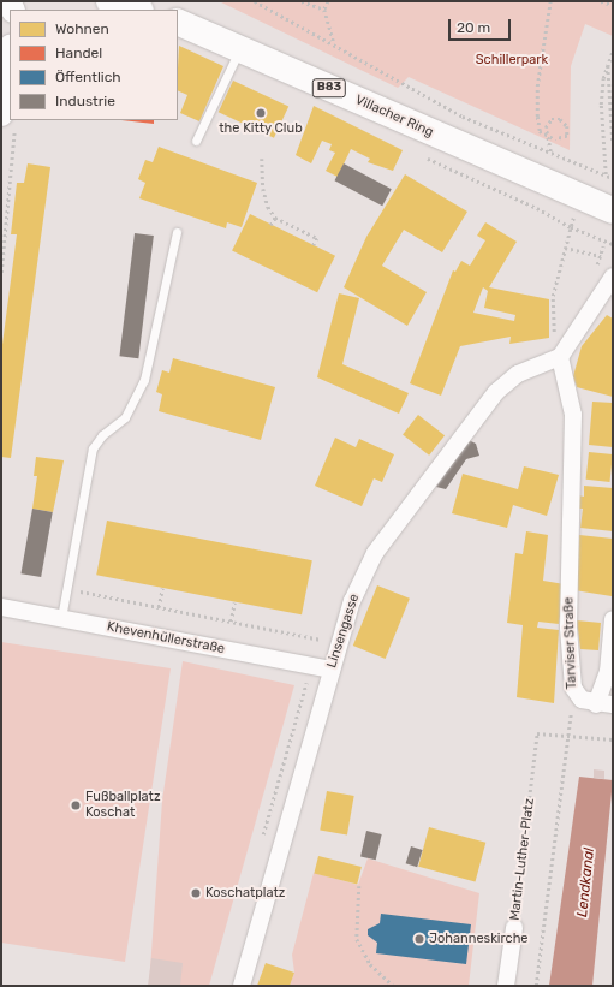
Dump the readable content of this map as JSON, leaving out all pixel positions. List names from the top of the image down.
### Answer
{
  "streets": {
    "main road": ["B83", "Villacher Ring"],
    "street": [
      "Linsengasse",
      "Khevenhüllerstraße",
      "Tarviser Straße",
      "Martin-Luther-Platz"
    ]
  },
  "crossings": [
    ["Linsengasse", "Khevenhüllerstraße"],
    ["Linsengasse", "Tarviser Straße"]
  ],
  "water": ["Lendkanal"],
  "parks": ["Schillerpark"],
  "places": [
    "the Kitty Club",
    "Fußballplatz Koschat",
    "Koschatplatz",
    "Johanneskirche"
  ],
  "legend": [
    "Wohnen",
    "Handel",
    "Öffentlich",
    "Industrie"
  ],
  "scale_bar": "20 m"
}
